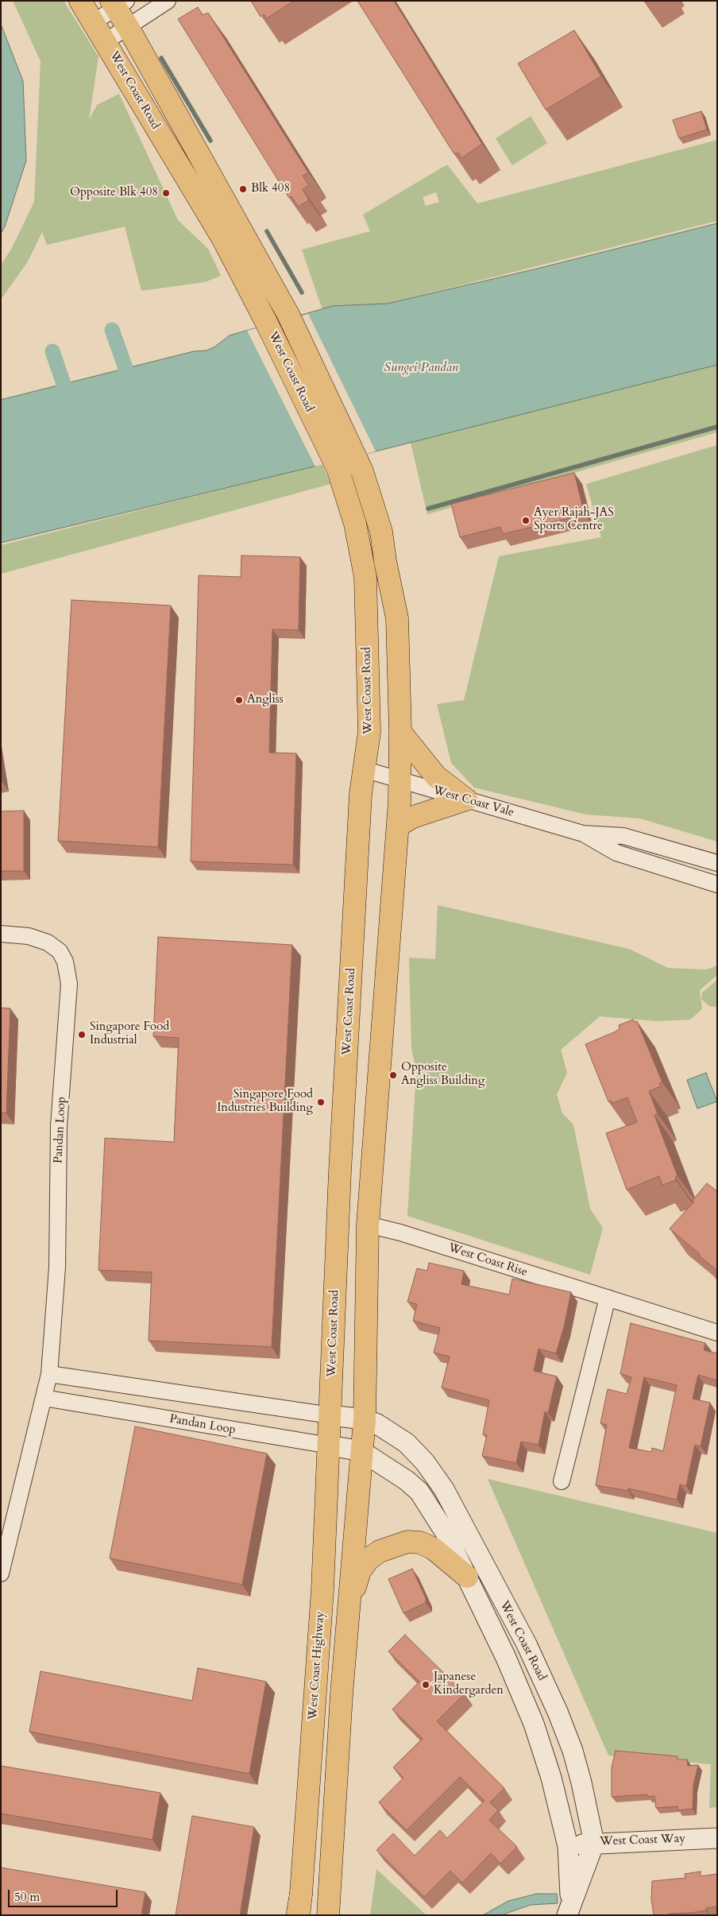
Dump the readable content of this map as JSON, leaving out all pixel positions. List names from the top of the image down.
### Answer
{
  "streets": {
    "main road": ["West Coast Road", "West Coast Highway"],
    "street": [
      "West Coast Vale",
      "Pandan Loop",
      "West Coast Rise",
      "West Coast Way"
    ]
  },
  "crossings": [
    ["West Coast Road", "West Coast Vale"],
    ["West Coast Road", "Pandan Loop"],
    ["West Coast Road", "West Coast Rise"],
    ["West Coast Road", "West Coast Highway"],
    ["West Coast Road", "West Coast Way"],
    ["Pandan Loop", "West Coast Highway"]
  ],
  "water": ["Sungei Pandan"],
  "places": [
    "Blk 408",
    "Opposite Blk 408",
    "Ayer Rajah-JAS Sports Centre",
    "Angliss",
    "Singapore Food Industrial",
    "Opposite Angliss Building",
    "Singapore Food Industries Building",
    "Japanese Kindergarden"
  ],
  "scale_bar": "50 m"
}
